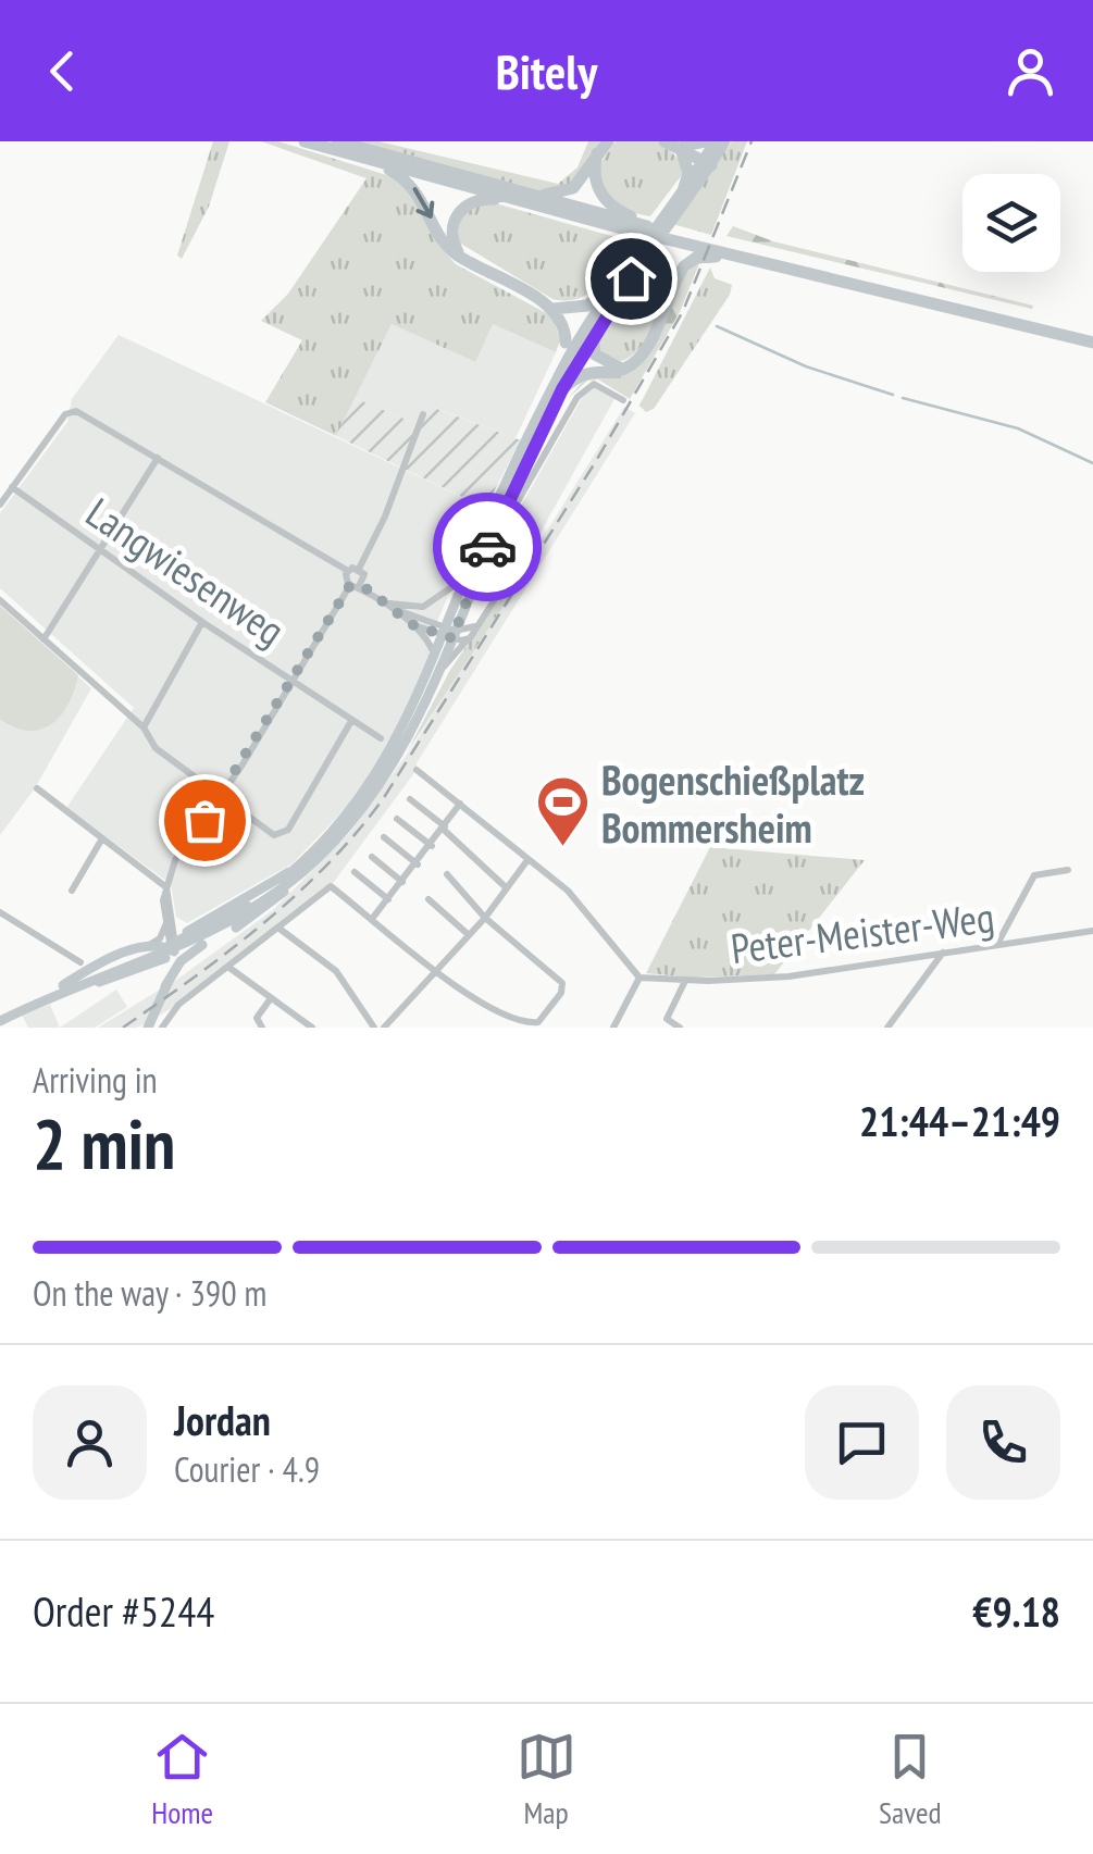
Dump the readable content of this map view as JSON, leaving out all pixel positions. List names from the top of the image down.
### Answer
{
  "streets": {
    "street": ["Langwiesenweg", "Peter-Meister-Weg"]
  },
  "places": {
    "sports": ["Bogenschießplatz Bommersheim"]
  },
  "page": {
    "header": "Bitely",
    "heading": ["2 min", "Arriving in", "21:44–21:49"],
    "panel": [
      "Jordan",
      "Courier · 4.9",
      "Order #5244",
      "€9.18"
    ],
    "bar": "On the way · 390 m",
    "tabs": ["Home", "Map", "Saved"]
  }
}
